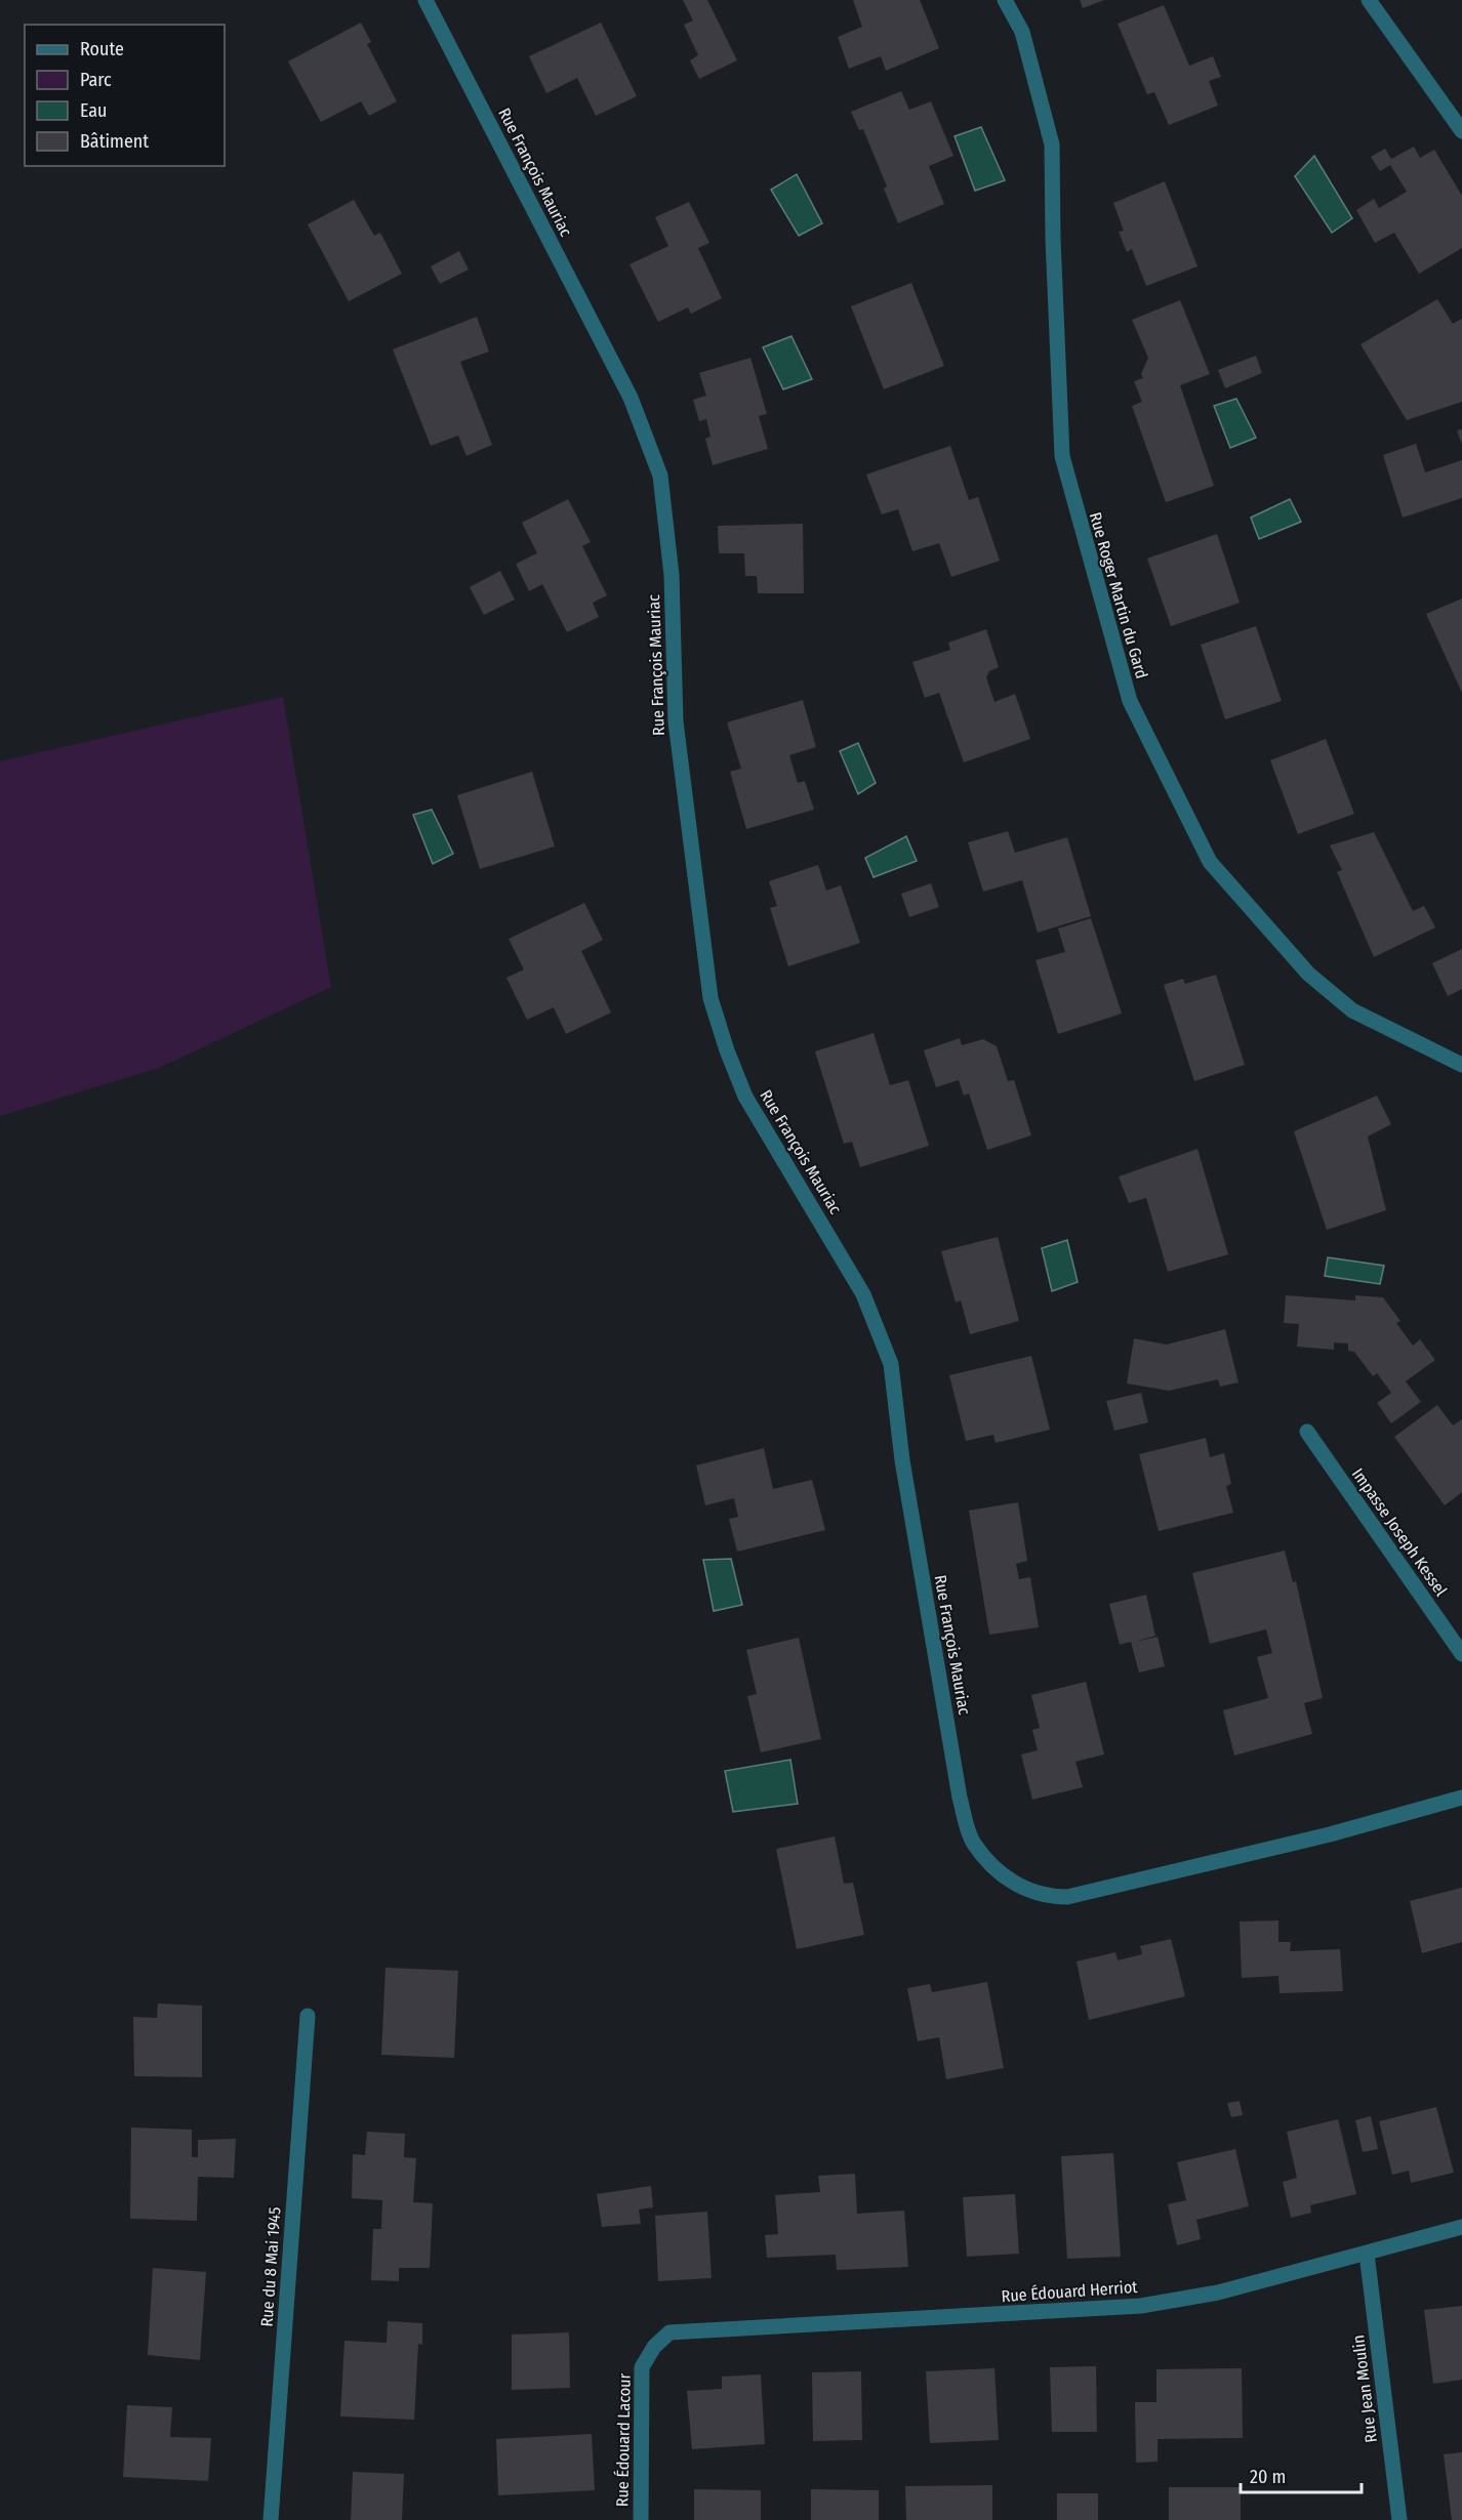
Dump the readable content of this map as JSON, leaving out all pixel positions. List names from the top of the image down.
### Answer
{
  "streets": {
    "street": [
      "Rue François Mauriac",
      "Rue Roger Martin du Gard",
      "Impasse Joseph Kessel",
      "Rue du 8 Mai 1945",
      "Rue Édouard Herriot",
      "Rue Jean Moulin",
      "Rue Édouard Lacour"
    ]
  },
  "crossings": [
    ["Rue Édouard Herriot", "Rue Jean Moulin"],
    ["Rue Édouard Herriot", "Rue Édouard Lacour"]
  ],
  "legend": [
    "Route",
    "Parc",
    "Eau",
    "Bâtiment"
  ],
  "scale_bar": "20 m"
}
